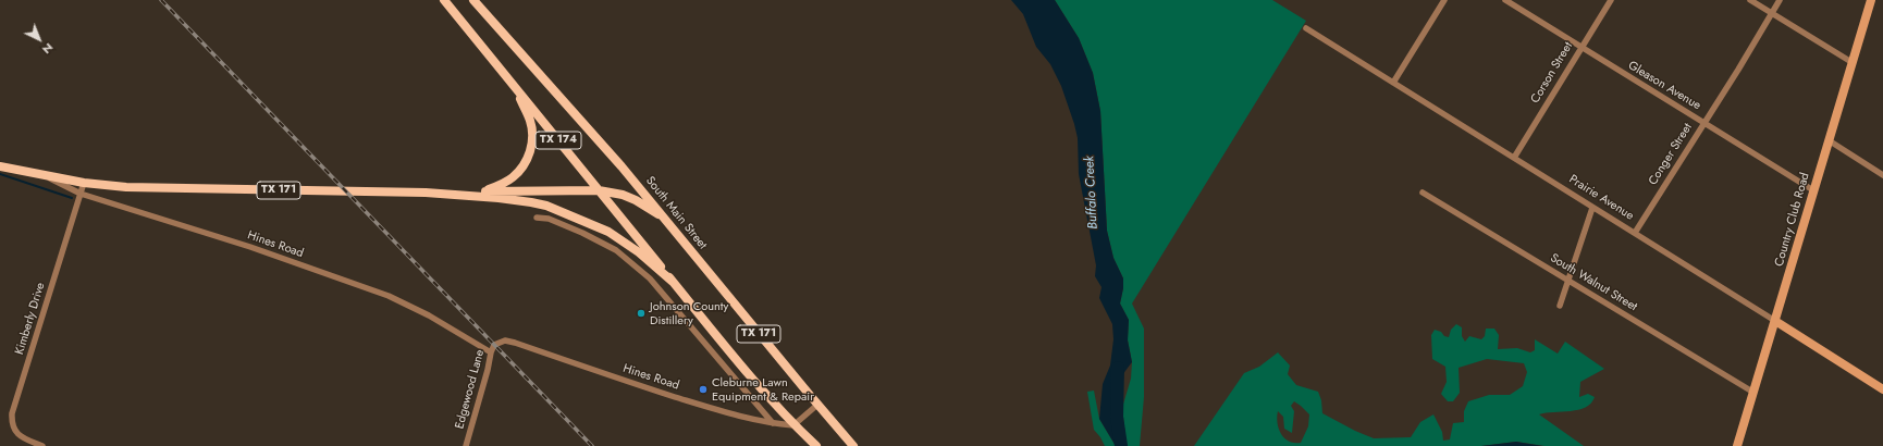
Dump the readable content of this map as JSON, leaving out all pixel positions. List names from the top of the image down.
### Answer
{
  "streets": {
    "main road": [
      "TX 174",
      "TX 171",
      "Prairie Avenue",
      "South Main Street",
      "Country Club Road"
    ],
    "street": [
      "Corson Street",
      "Gleason Avenue",
      "Conger Street",
      "Hines Road",
      "South Walnut Street",
      "Kimberly Drive",
      "Edgewood Lane"
    ]
  },
  "crossings": [
    ["Corson Street", "Gleason Avenue"],
    ["Corson Street", "Prairie Avenue"],
    ["Gleason Avenue", "Conger Street"],
    ["Gleason Avenue", "Country Club Road"],
    ["TX 174", "TX 171"],
    ["Conger Street", "Prairie Avenue"],
    ["TX 171", "South Main Street"],
    ["TX 171", "Hines Road"],
    ["TX 171", "Kimberly Drive"],
    ["Prairie Avenue", "Country Club Road"],
    ["Country Club Road", "South Walnut Street"],
    ["Hines Road", "Kimberly Drive"],
    ["Hines Road", "Edgewood Lane"]
  ],
  "water": ["Buffalo Creek"],
  "places": ["Johnson County Distillery", "Cleburne Lawn Equipment & Repair"],
  "north": "bottom right"
}
